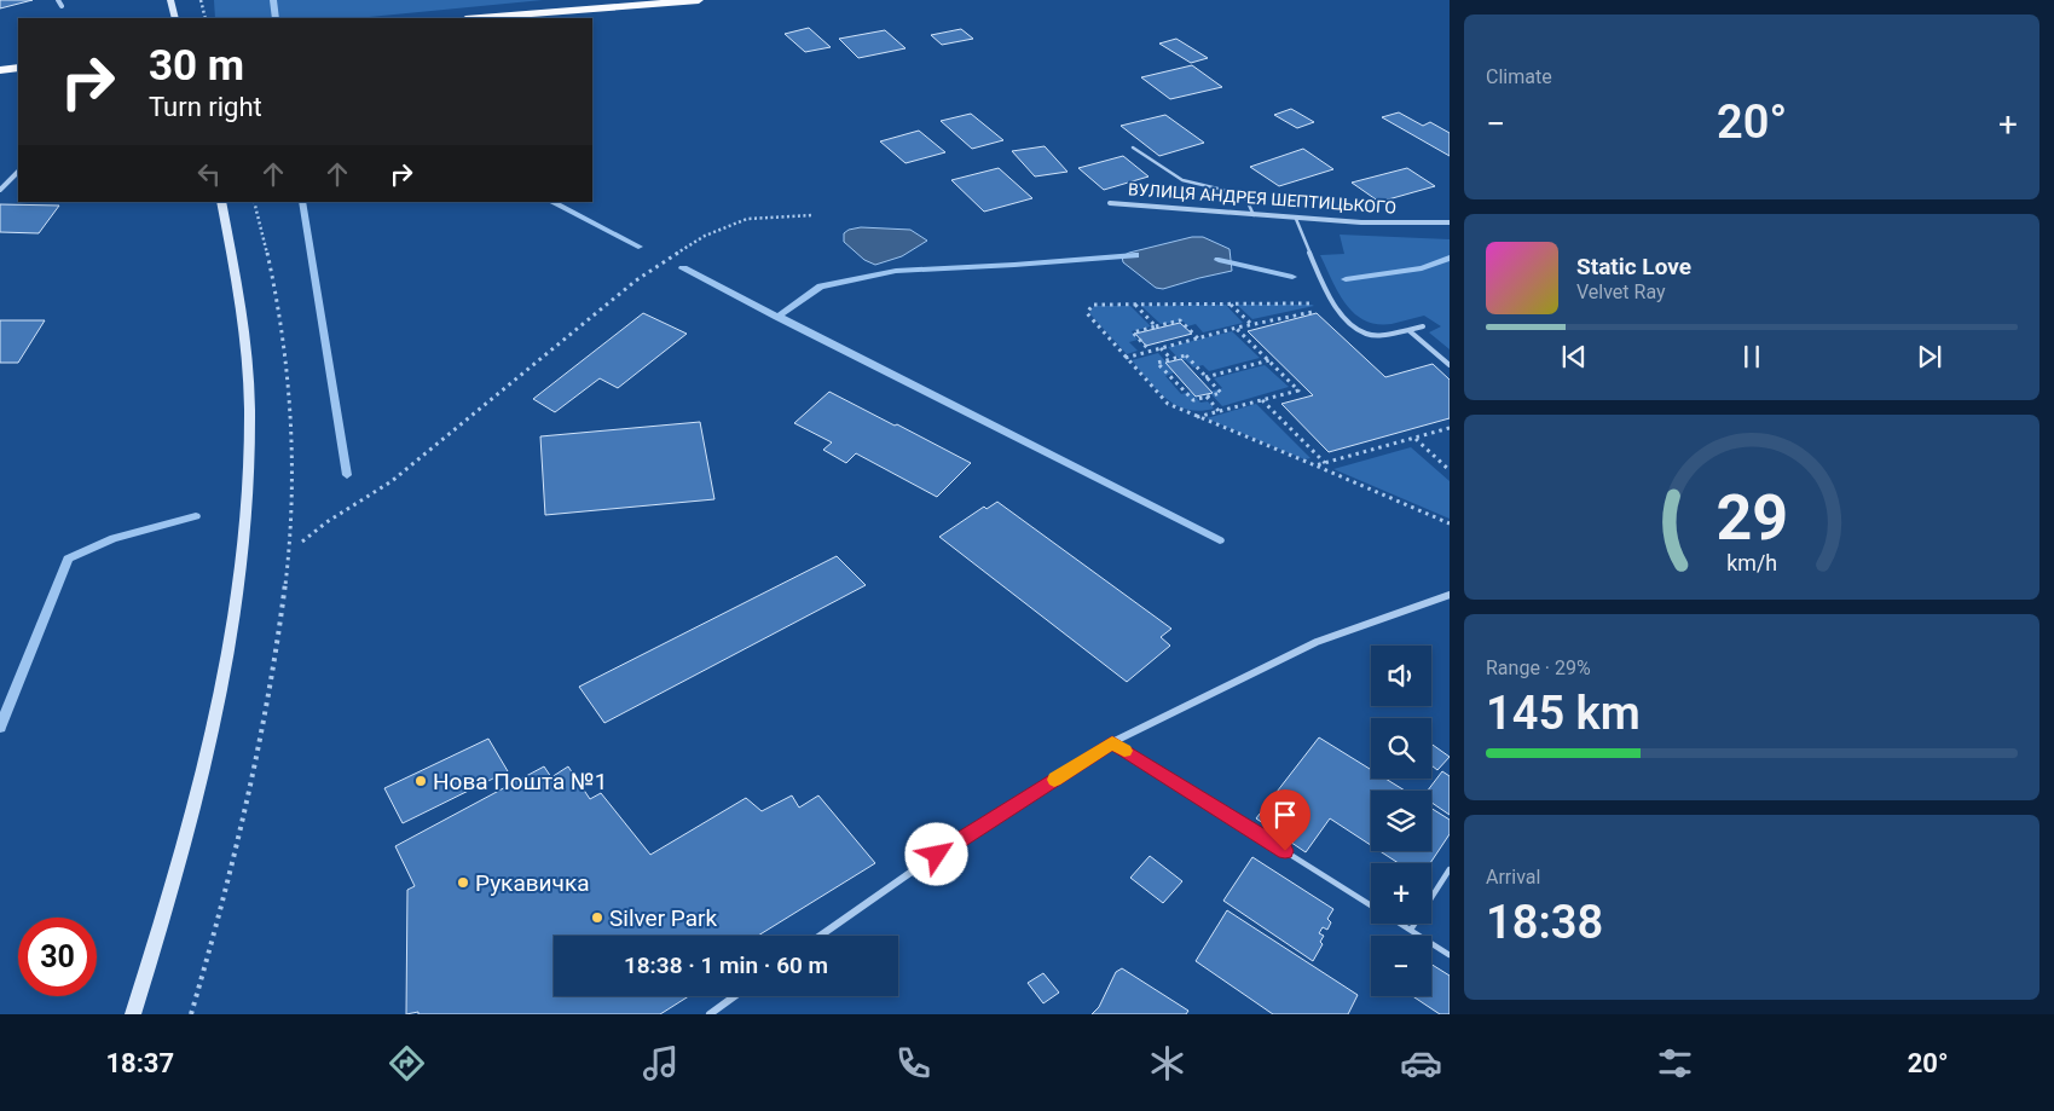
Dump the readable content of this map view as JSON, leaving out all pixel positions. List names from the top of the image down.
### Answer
{
  "streets": {
    "street": ["ВУЛИЦЯ АНДРЕЯ ШЕПТИЦЬКОГО"]
  },
  "places": ["Нова Пошта №1", "Рукавичка", "Silver Park"],
  "page": {
    "tile": [
      "Climate",
      ["Range · 29%", "145 km"],
      ["Arrival", "18:38"]
    ],
    "turn": ["30 m", "Turn right"],
    "heat": ["−", "20°", "+"],
    "song": ["Static Love", "Velvet Ray"],
    "map_buttons": ["+", "−"],
    "limit": "30",
    "trip": "18:38 · 1 min · 60 m",
    "tabs": ["18:37", "20°"],
    "gauge": ["29", "km/h"]
  }
}
